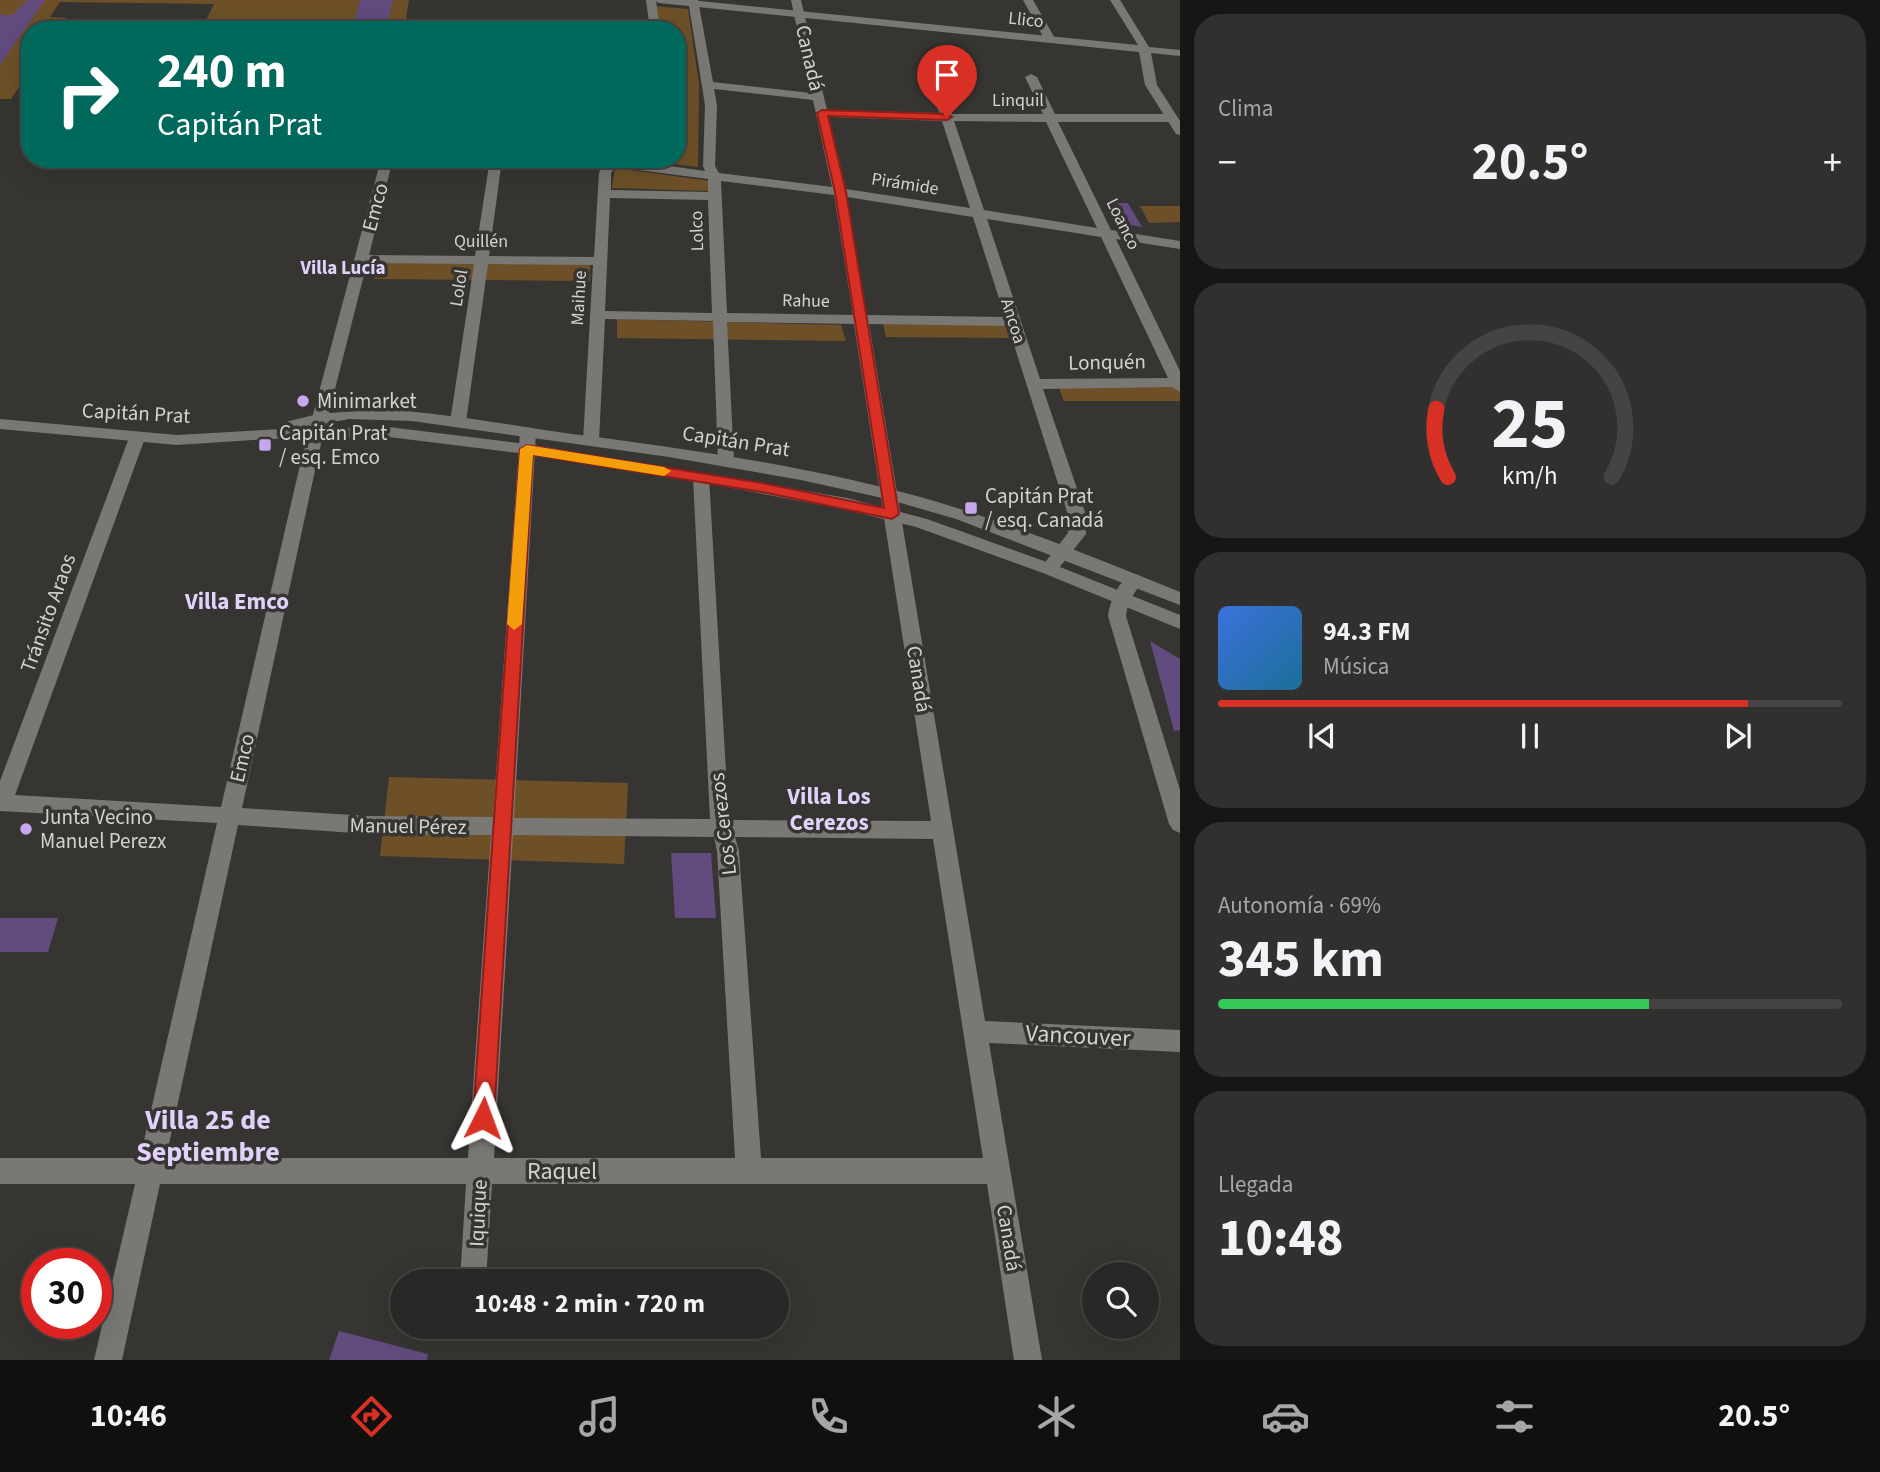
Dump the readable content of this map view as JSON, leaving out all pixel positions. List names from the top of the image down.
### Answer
{
  "streets": {
    "street": [
      "Llico",
      "Canadá",
      "Linquil",
      "Pirámide",
      "Emco",
      "Loanco",
      "Lolco",
      "Quillén",
      "Lolol",
      "Maihue",
      "Rahue",
      "Ancoa",
      "Lonquén",
      "Capitán Prat",
      "Tránsito Araos",
      "Los Cerezos",
      "Manuel Pérez",
      "Vancouver",
      "Raquel",
      "Iquique"
    ]
  },
  "crossings": [
    ["Llico", "Canadá"],
    ["Llico", "Lolco"],
    ["Canadá", "Linquil"],
    ["Canadá", "Pirámide"],
    ["Canadá", "Rahue"],
    ["Canadá", "Capitán Prat"],
    ["Canadá", "Manuel Pérez"],
    ["Canadá", "Vancouver"],
    ["Canadá", "Raquel"],
    ["Linquil", "Loanco"],
    ["Linquil", "Ancoa"],
    ["Pirámide", "Loanco"],
    ["Pirámide", "Lolco"],
    ["Pirámide", "Ancoa"],
    ["Emco", "Quillén"],
    ["Emco", "Capitán Prat"],
    ["Emco", "Manuel Pérez"],
    ["Emco", "Raquel"],
    ["Loanco", "Lonquén"],
    ["Lolco", "Rahue"],
    ["Lolco", "Capitán Prat"],
    ["Quillén", "Lolol"],
    ["Quillén", "Maihue"],
    ["Lolol", "Capitán Prat"],
    ["Maihue", "Rahue"],
    ["Maihue", "Capitán Prat"],
    ["Rahue", "Ancoa"],
    ["Ancoa", "Lonquén"],
    ["Ancoa", "Capitán Prat"],
    ["Capitán Prat", "Tránsito Araos"],
    ["Capitán Prat", "Los Cerezos"],
    ["Capitán Prat", "Iquique"],
    ["Tránsito Araos", "Manuel Pérez"],
    ["Los Cerezos", "Manuel Pérez"],
    ["Los Cerezos", "Raquel"],
    ["Manuel Pérez", "Iquique"],
    ["Raquel", "Iquique"]
  ],
  "districts": [
    "Villa Lucía",
    "Villa Emco",
    "Villa Los Cerezos",
    "Villa 25 de Septiembre"
  ],
  "places": {
    "other": ["Minimarket", "Junta Vecino Manuel Perezx"],
    "transit": ["Capitán Prat / esq. Emco", "Capitán Prat / esq. Canadá"]
  },
  "page": {
    "tile": [
      "Clima",
      ["Autonomía · 69%", "345 km"],
      ["Llegada", "10:48"]
    ],
    "turn": ["240 m", "Capitán Prat"],
    "heat": ["−", "20.5°", "+"],
    "song": ["94.3 FM", "Música"],
    "limit": "30",
    "trip": "10:48 · 2 min · 720 m",
    "tabs": ["10:46", "20.5°"],
    "gauge": ["25", "km/h"]
  }
}
